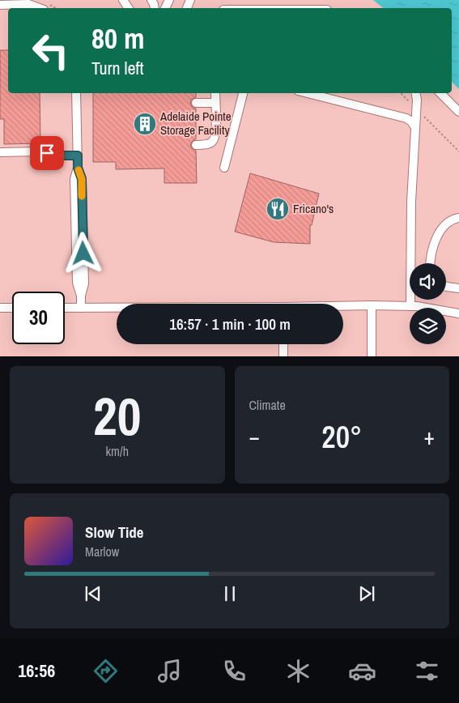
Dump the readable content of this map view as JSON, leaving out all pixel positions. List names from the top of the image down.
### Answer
{
  "places": {
    "building": ["Adelaide Pointe Storage Facility"],
    "restaurant": ["Fricano's"]
  },
  "page": {
    "turn": ["80 m", "Turn left"],
    "limit": "30",
    "trip": "16:57 · 1 min · 100 m",
    "tile": [
      ["20", "km/h"],
      "Climate"
    ],
    "heat": ["−", "20°", "+"],
    "song": ["Slow Tide", "Marlow"],
    "tabs": "16:56"
  }
}
